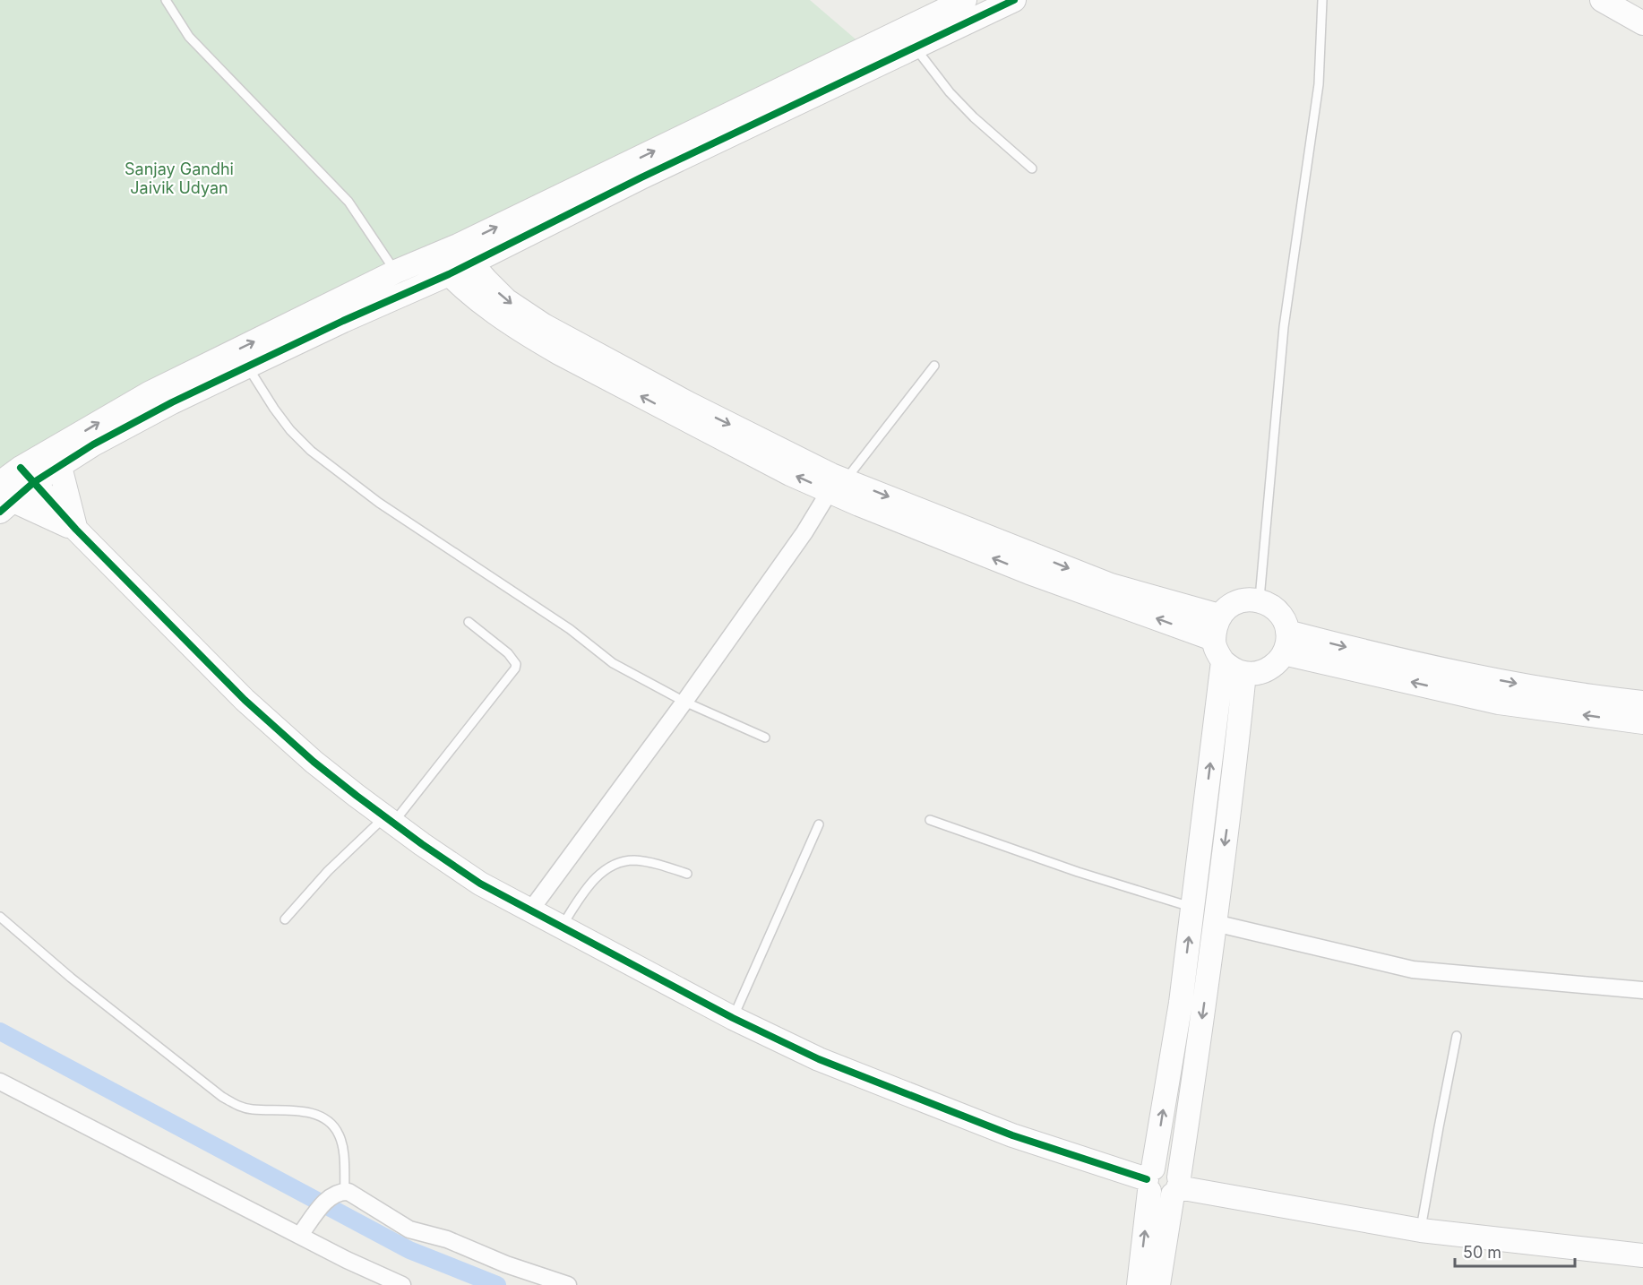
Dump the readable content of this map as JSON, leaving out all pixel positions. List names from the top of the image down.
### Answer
{
  "parks": ["Sanjay Gandhi Jaivik Udyan"],
  "scale_bar": "50 m"
}
